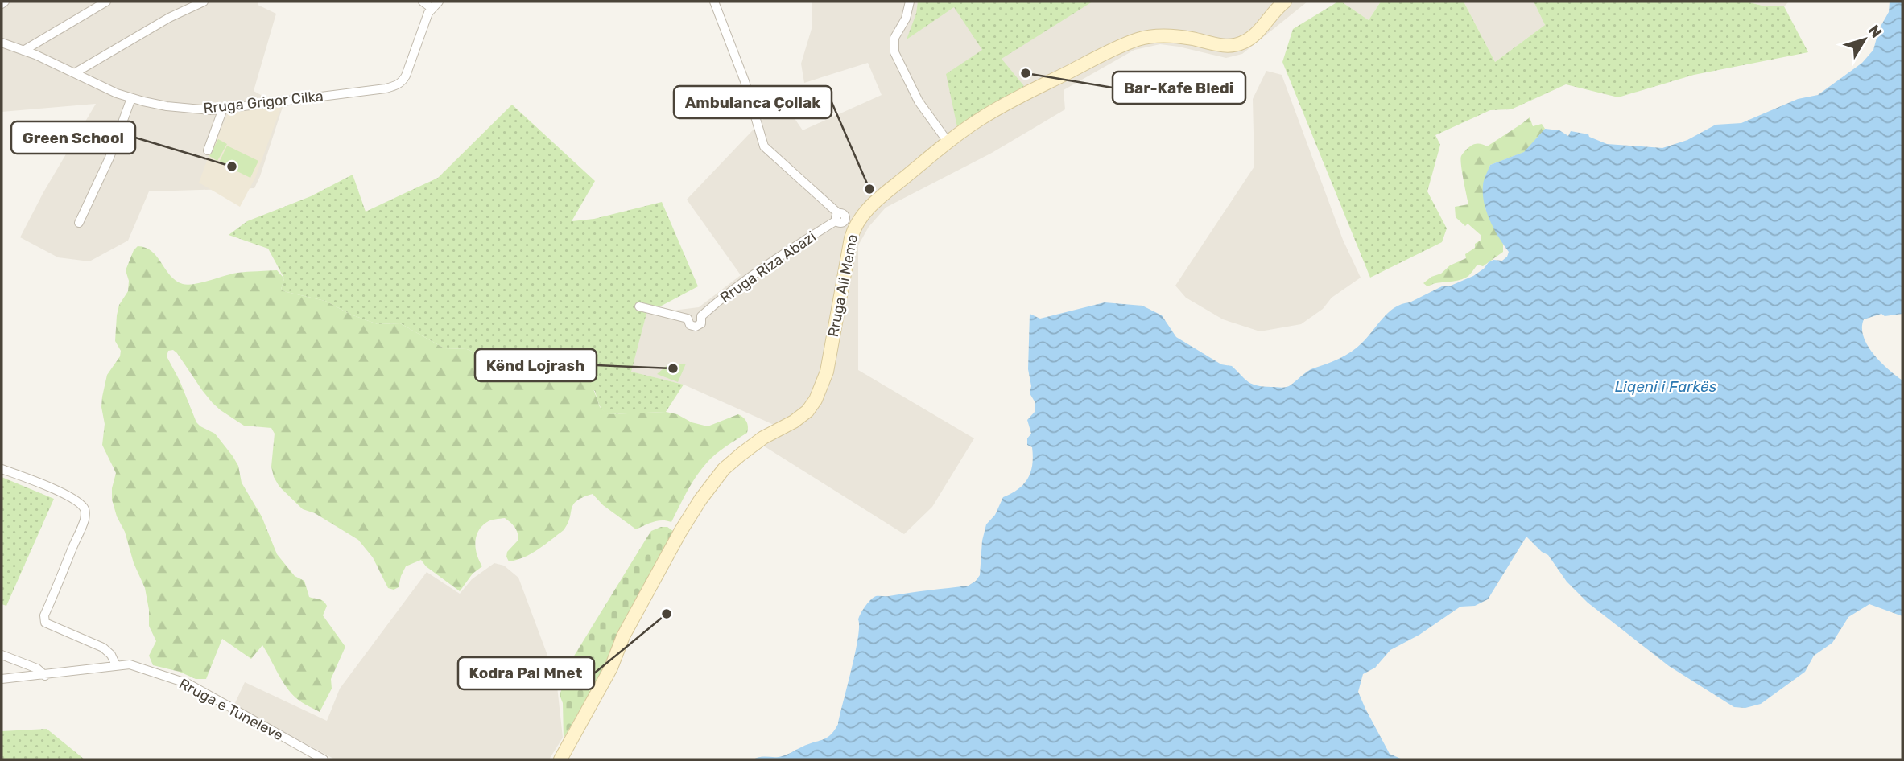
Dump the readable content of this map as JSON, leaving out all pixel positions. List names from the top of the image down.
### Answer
{
  "streets": {
    "street": [
      "Rruga Grigor Cilka",
      "Rruga Riza Abazi",
      "Rruga Ali Mema",
      "Rruga e Tuneleve"
    ]
  },
  "crossings": [
    ["Rruga Riza Abazi", "Rruga Ali Mema"]
  ],
  "water": ["Liqeni i Farkës"],
  "places": [
    "Bar-Kafe Bledi",
    "Green School",
    "Ambulanca Çollak",
    "Kënd Lojrash",
    "Kodra Pal Mnet"
  ],
  "north": "top right"
}
